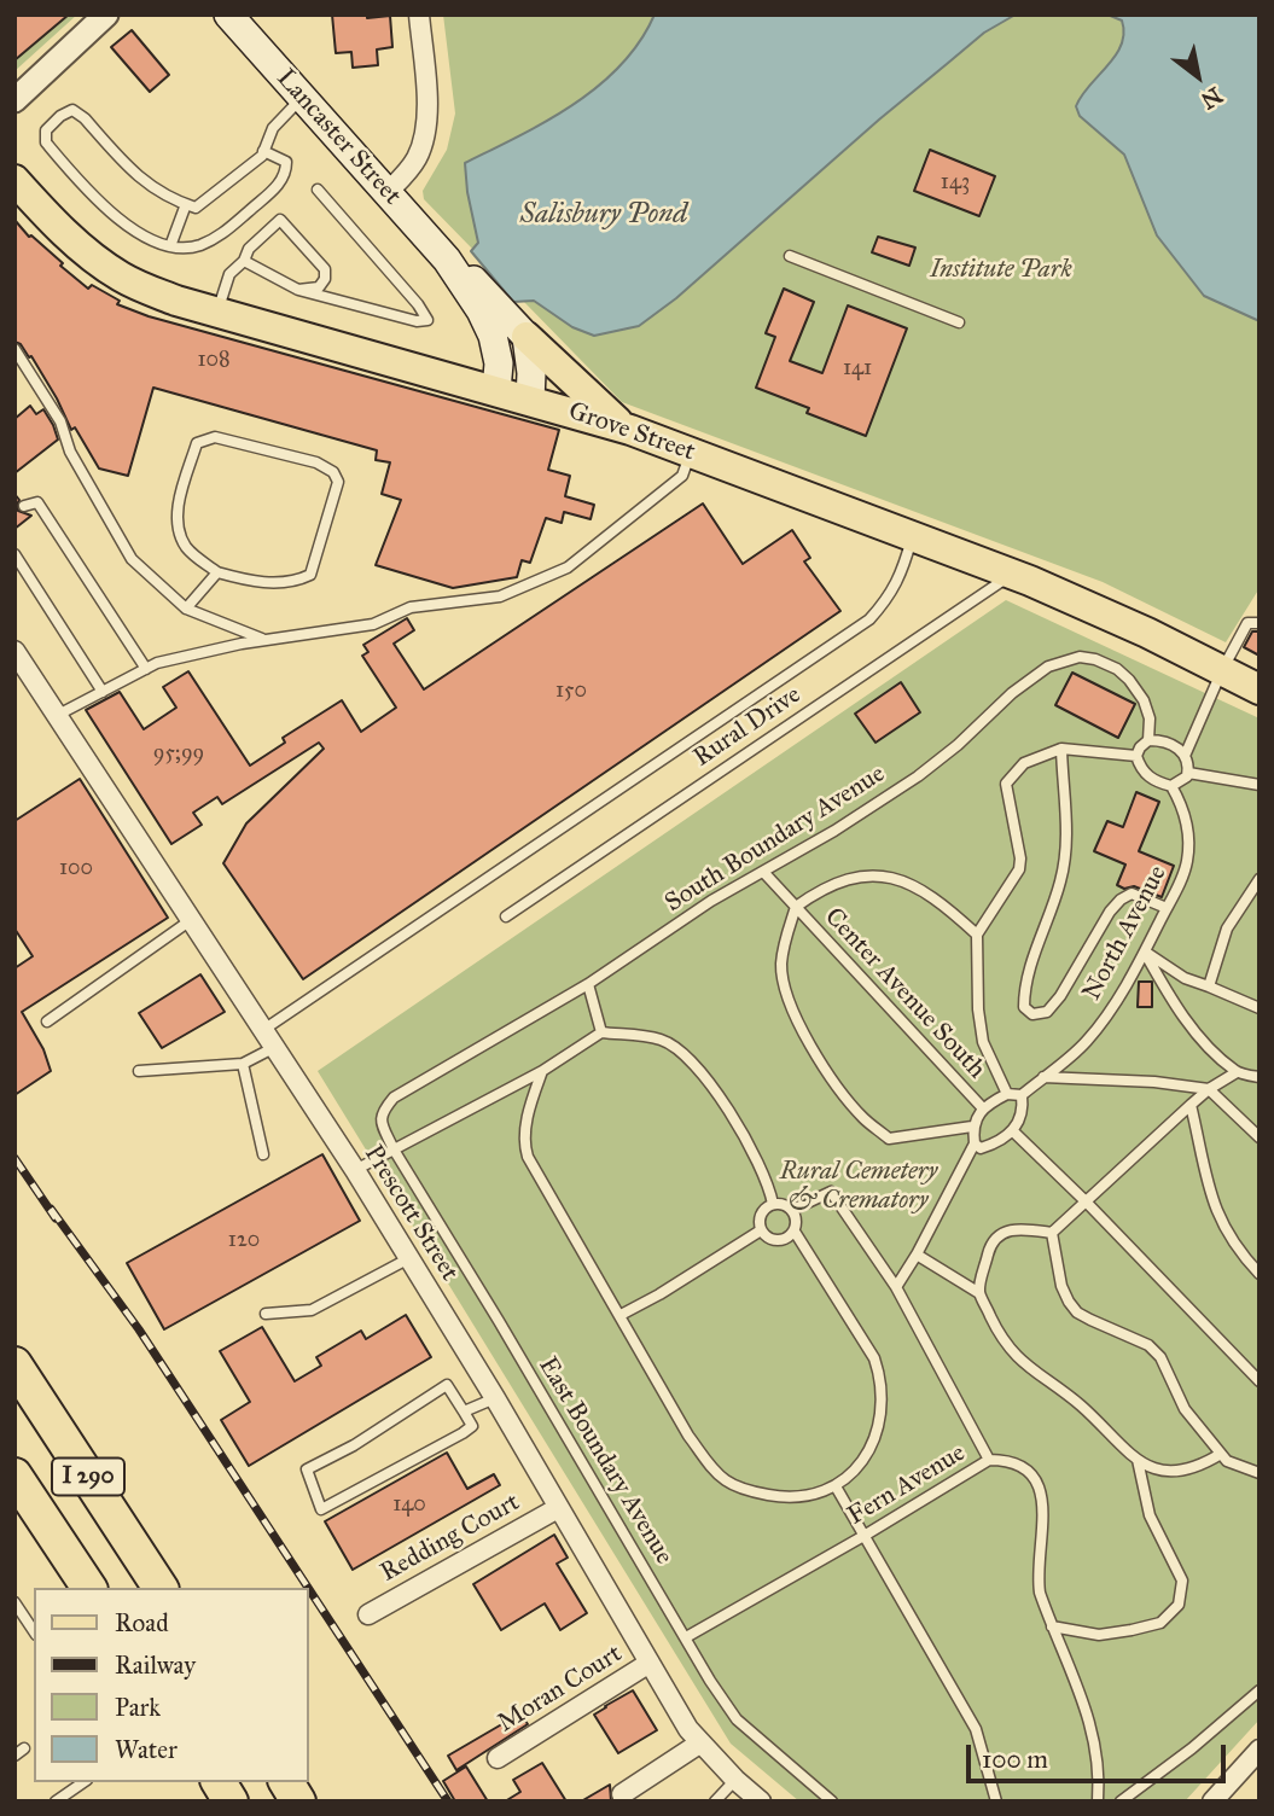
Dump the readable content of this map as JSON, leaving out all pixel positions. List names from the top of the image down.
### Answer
{
  "streets": {
    "highway": ["I 290"],
    "main road": ["Lancaster Street", "Grove Street"],
    "street": ["Prescott Street", "Redding Court", "Moran Court"],
    "lane": [
      "Rural Drive",
      "South Boundary Avenue",
      "North Avenue",
      "Center Avenue South",
      "East Boundary Avenue",
      "Fern Avenue"
    ]
  },
  "crossings": [
    ["Lancaster Street", "Grove Street"],
    ["Grove Street", "Rural Drive"],
    ["South Boundary Avenue", "North Avenue"],
    ["South Boundary Avenue", "Center Avenue South"],
    ["South Boundary Avenue", "East Boundary Avenue"],
    ["Prescott Street", "Redding Court"],
    ["Prescott Street", "Moran Court"],
    ["East Boundary Avenue", "Fern Avenue"]
  ],
  "water": ["Salisbury Pond"],
  "parks": ["Institute Park", "Rural Cemetery & Crematory"],
  "house_numbers": [
    "143",
    "108",
    "141",
    "150",
    "95;99",
    "100",
    "120",
    "140"
  ],
  "legend": [
    "Road",
    "Railway",
    "Park",
    "Water"
  ],
  "scale_bar": "100 m",
  "north": "bottom right"
}
